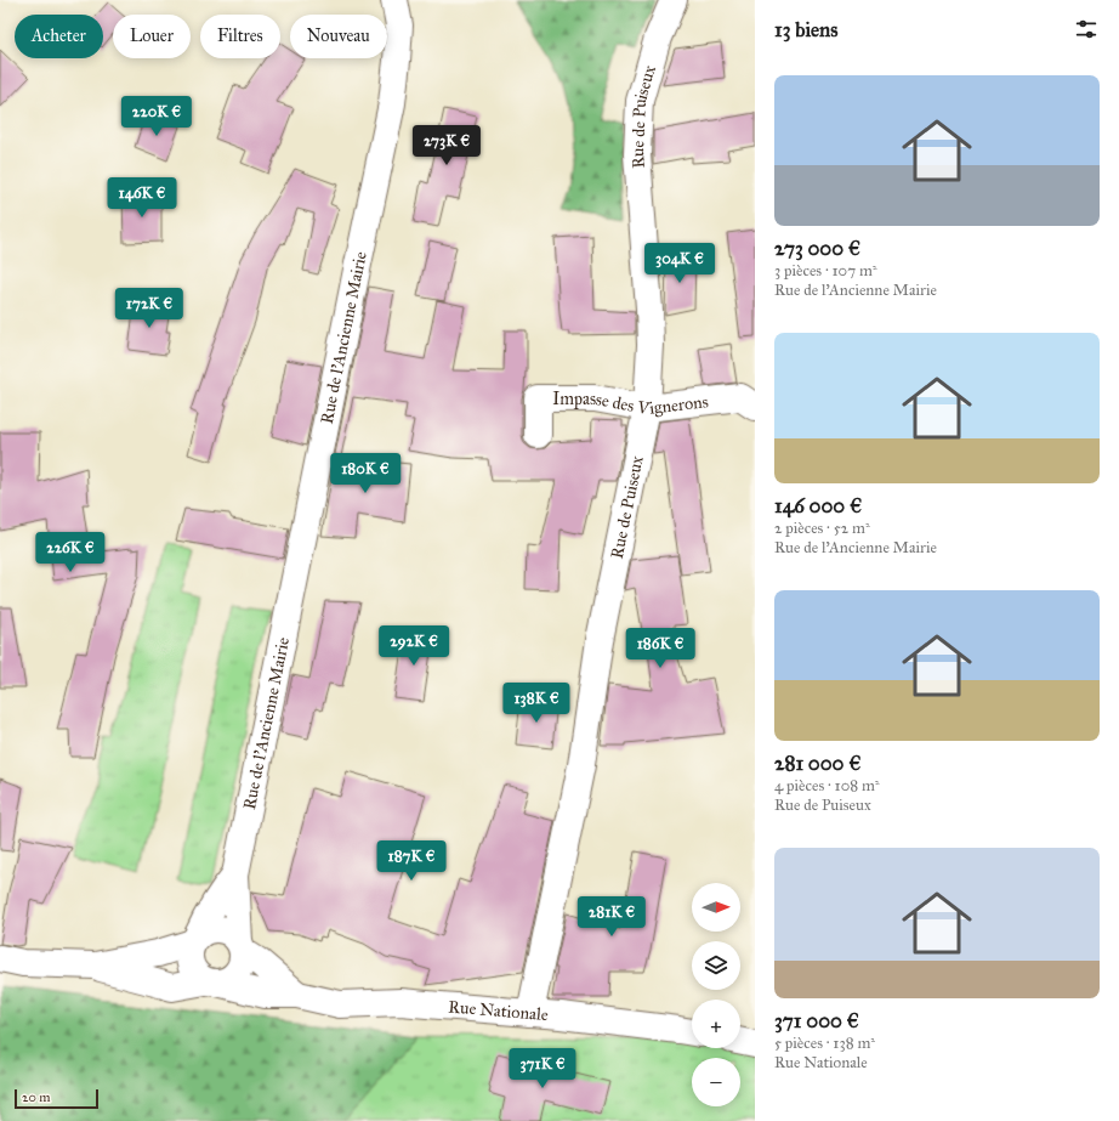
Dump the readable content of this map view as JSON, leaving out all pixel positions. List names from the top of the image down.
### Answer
{
  "streets": {
    "street": [
      "Rue de Puiseux",
      "Rue de l'Ancienne Mairie",
      "Impasse des Vignerons",
      "Rue Nationale"
    ]
  },
  "crossings": [
    ["Rue de Puiseux", "Impasse des Vignerons"],
    ["Rue de Puiseux", "Rue Nationale"],
    ["Rue de l'Ancienne Mairie", "Rue Nationale"]
  ],
  "scale_bar": "20 m",
  "north": "right",
  "page": {
    "heading": "13 biens",
    "chip": [
      "Acheter",
      "Louer",
      "Filtres",
      "Nouveau"
    ],
    "list": [
      {
        "name": "273 000 €",
        "note": "3 pièces · 107 m² · Rue de l'Ancienne Mairie"
      },
      {
        "name": "146 000 €",
        "note": "2 pièces · 52 m² · Rue de l'Ancienne Mairie"
      },
      {
        "name": "281 000 €",
        "note": "4 pièces · 108 m² · Rue de Puiseux"
      },
      {
        "name": "371 000 €",
        "note": "5 pièces · 138 m² · Rue Nationale"
      }
    ],
    "price": [
      "220K €",
      "273K €",
      "146K €",
      "304K €",
      "172K €",
      "180K €",
      "226K €",
      "292K €",
      "186K €",
      "138K €",
      "187K €",
      "281K €",
      "371K €"
    ],
    "map_buttons": ["+", "−"],
    "scale": "20 m"
  }
}
